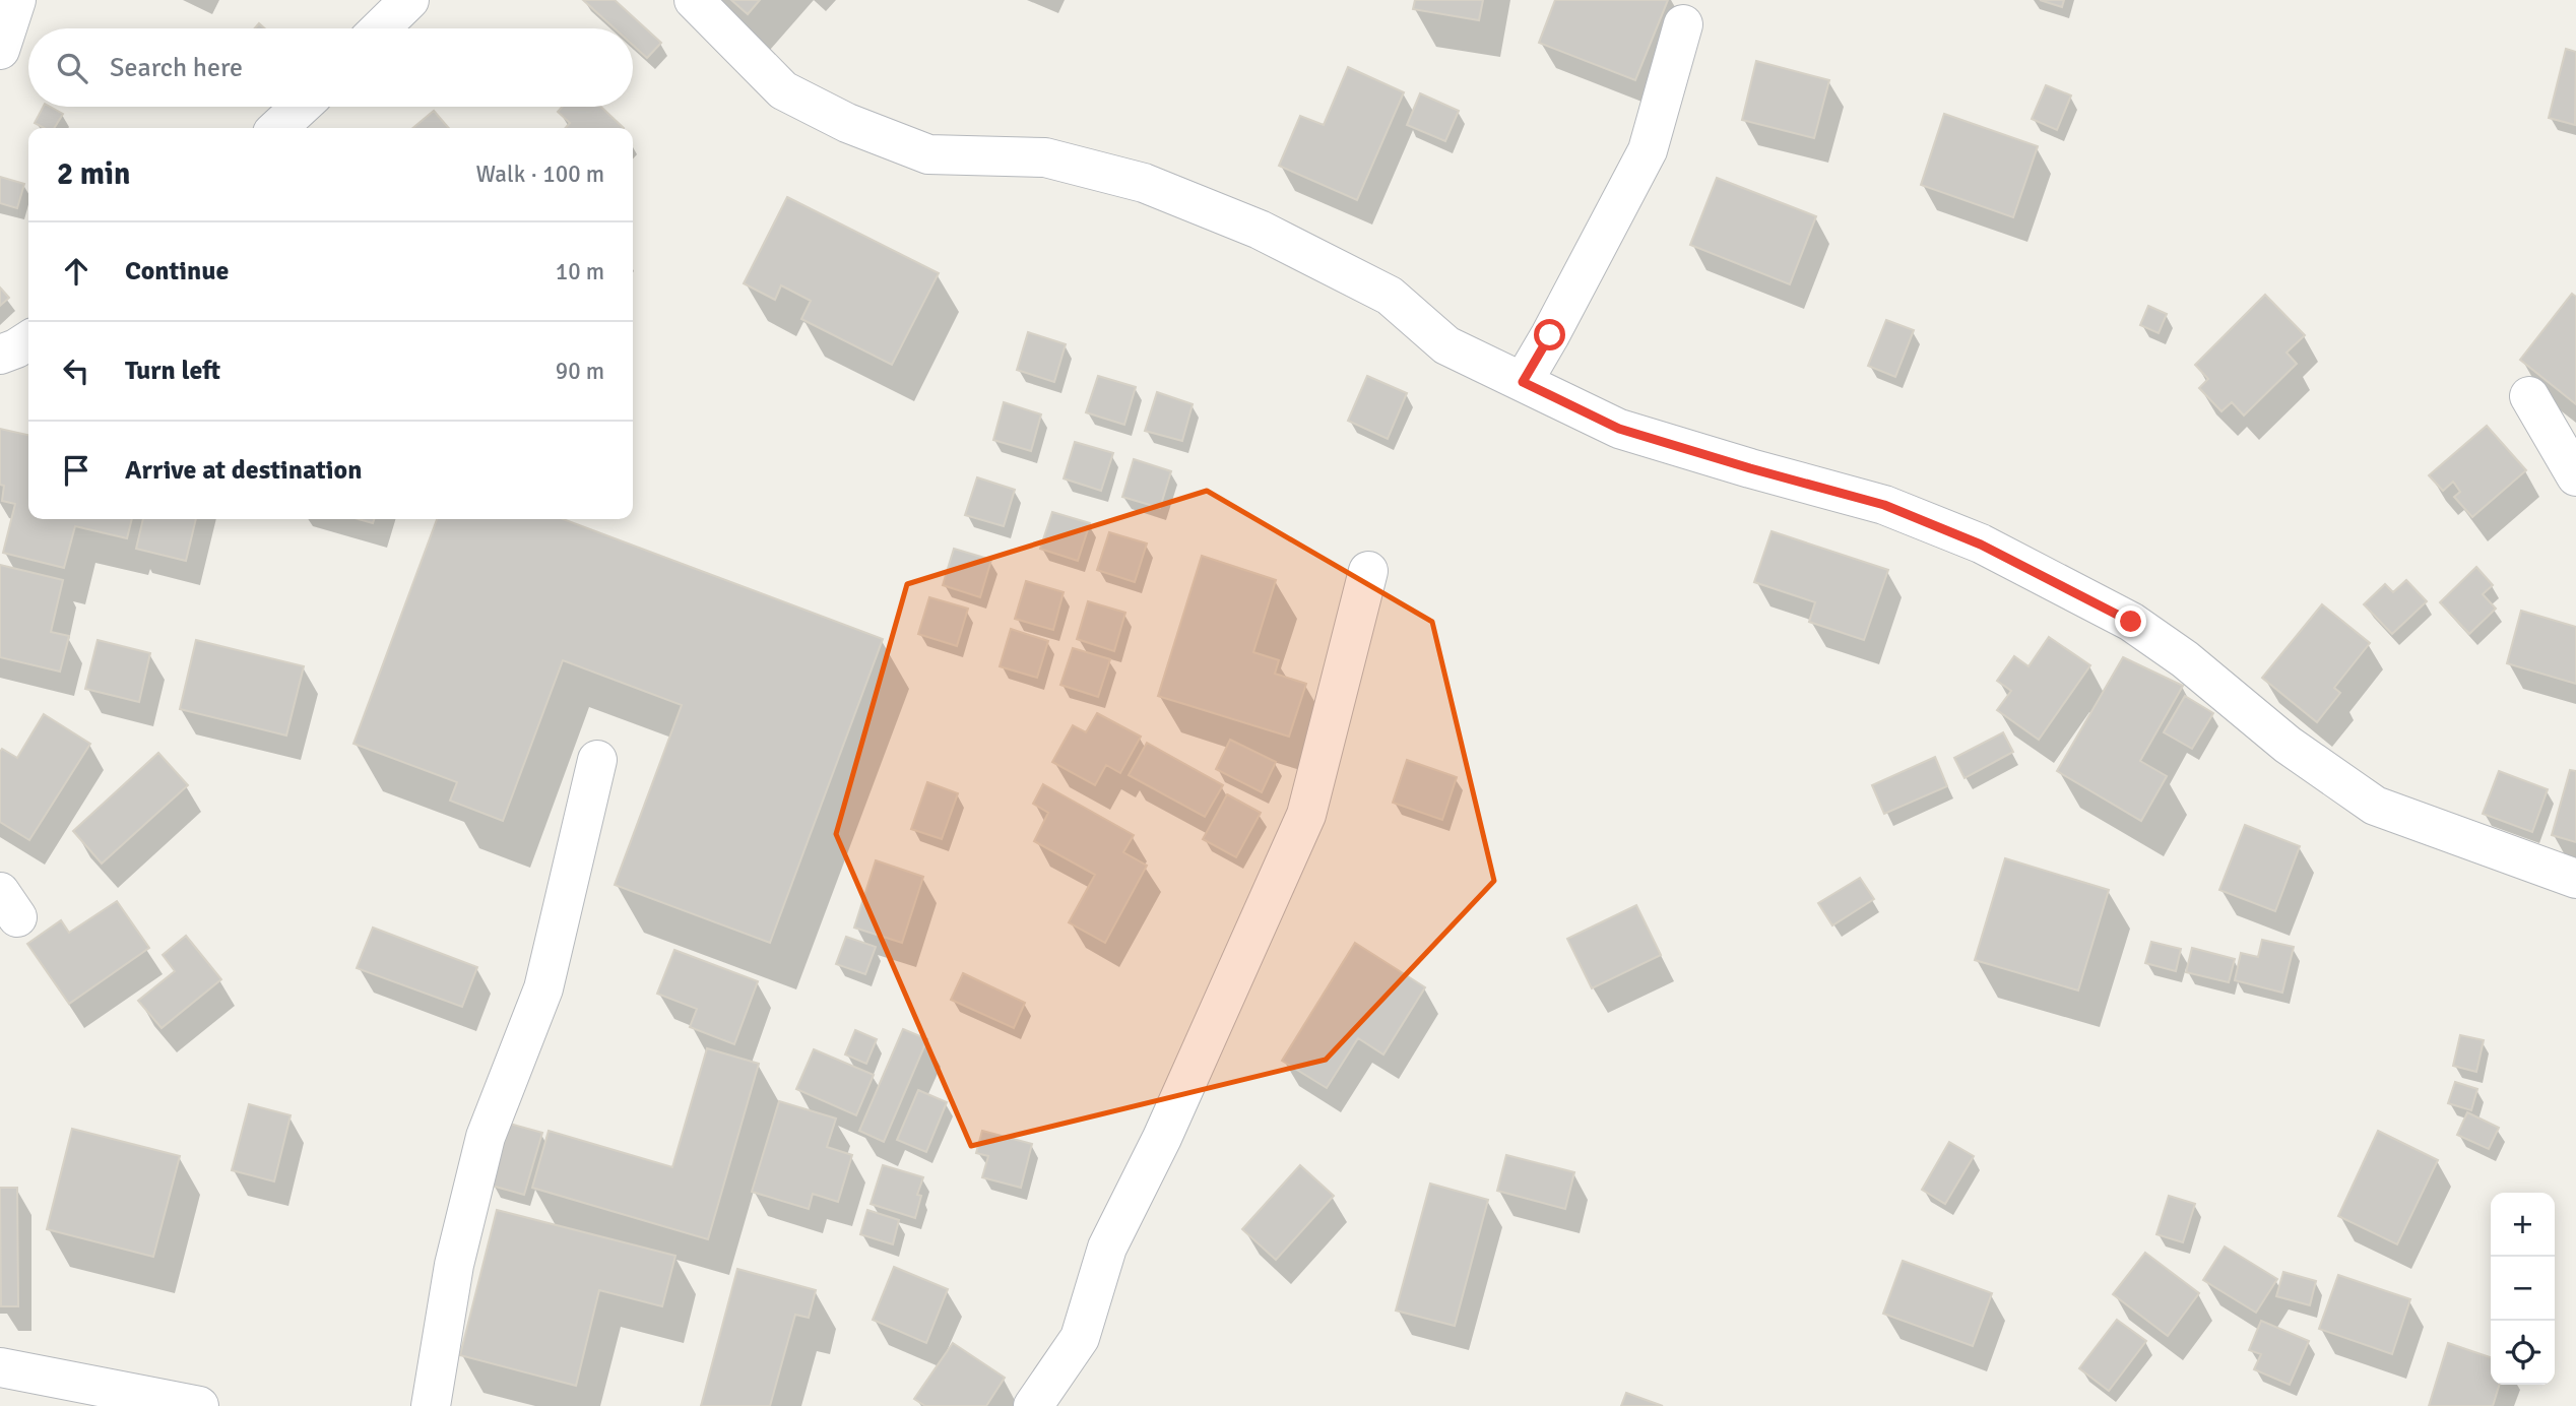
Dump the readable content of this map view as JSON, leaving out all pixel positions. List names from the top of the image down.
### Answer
{
  "page": {
    "search": "Search here",
    "heading": ["2 min", "Walk · 100 m"],
    "list": [
      ["Continue", "10 m"],
      ["Turn left", "90 m"],
      "Arrive at destination"
    ],
    "map_buttons": ["+", "−"]
  }
}
